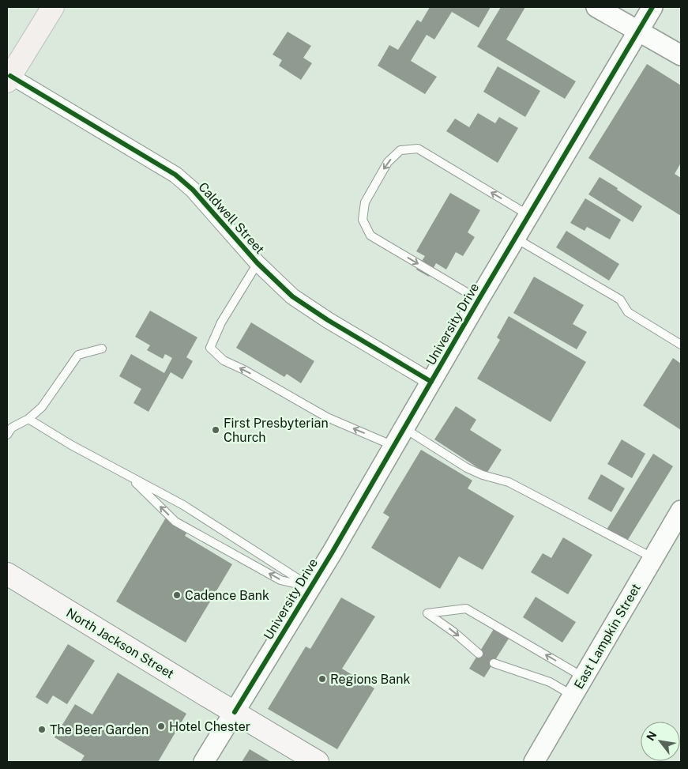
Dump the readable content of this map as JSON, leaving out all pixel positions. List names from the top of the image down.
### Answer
{
  "streets": {
    "main road": ["North Jackson Street"],
    "street": ["Caldwell Street", "University Drive", "East Lampkin Street"]
  },
  "crossings": [
    ["Caldwell Street", "University Drive"],
    ["University Drive", "North Jackson Street"]
  ],
  "places": [
    "First Presbyterian Church",
    "Cadence Bank",
    "Regions Bank",
    "Hotel Chester",
    "The Beer Garden"
  ],
  "north": "top left"
}
